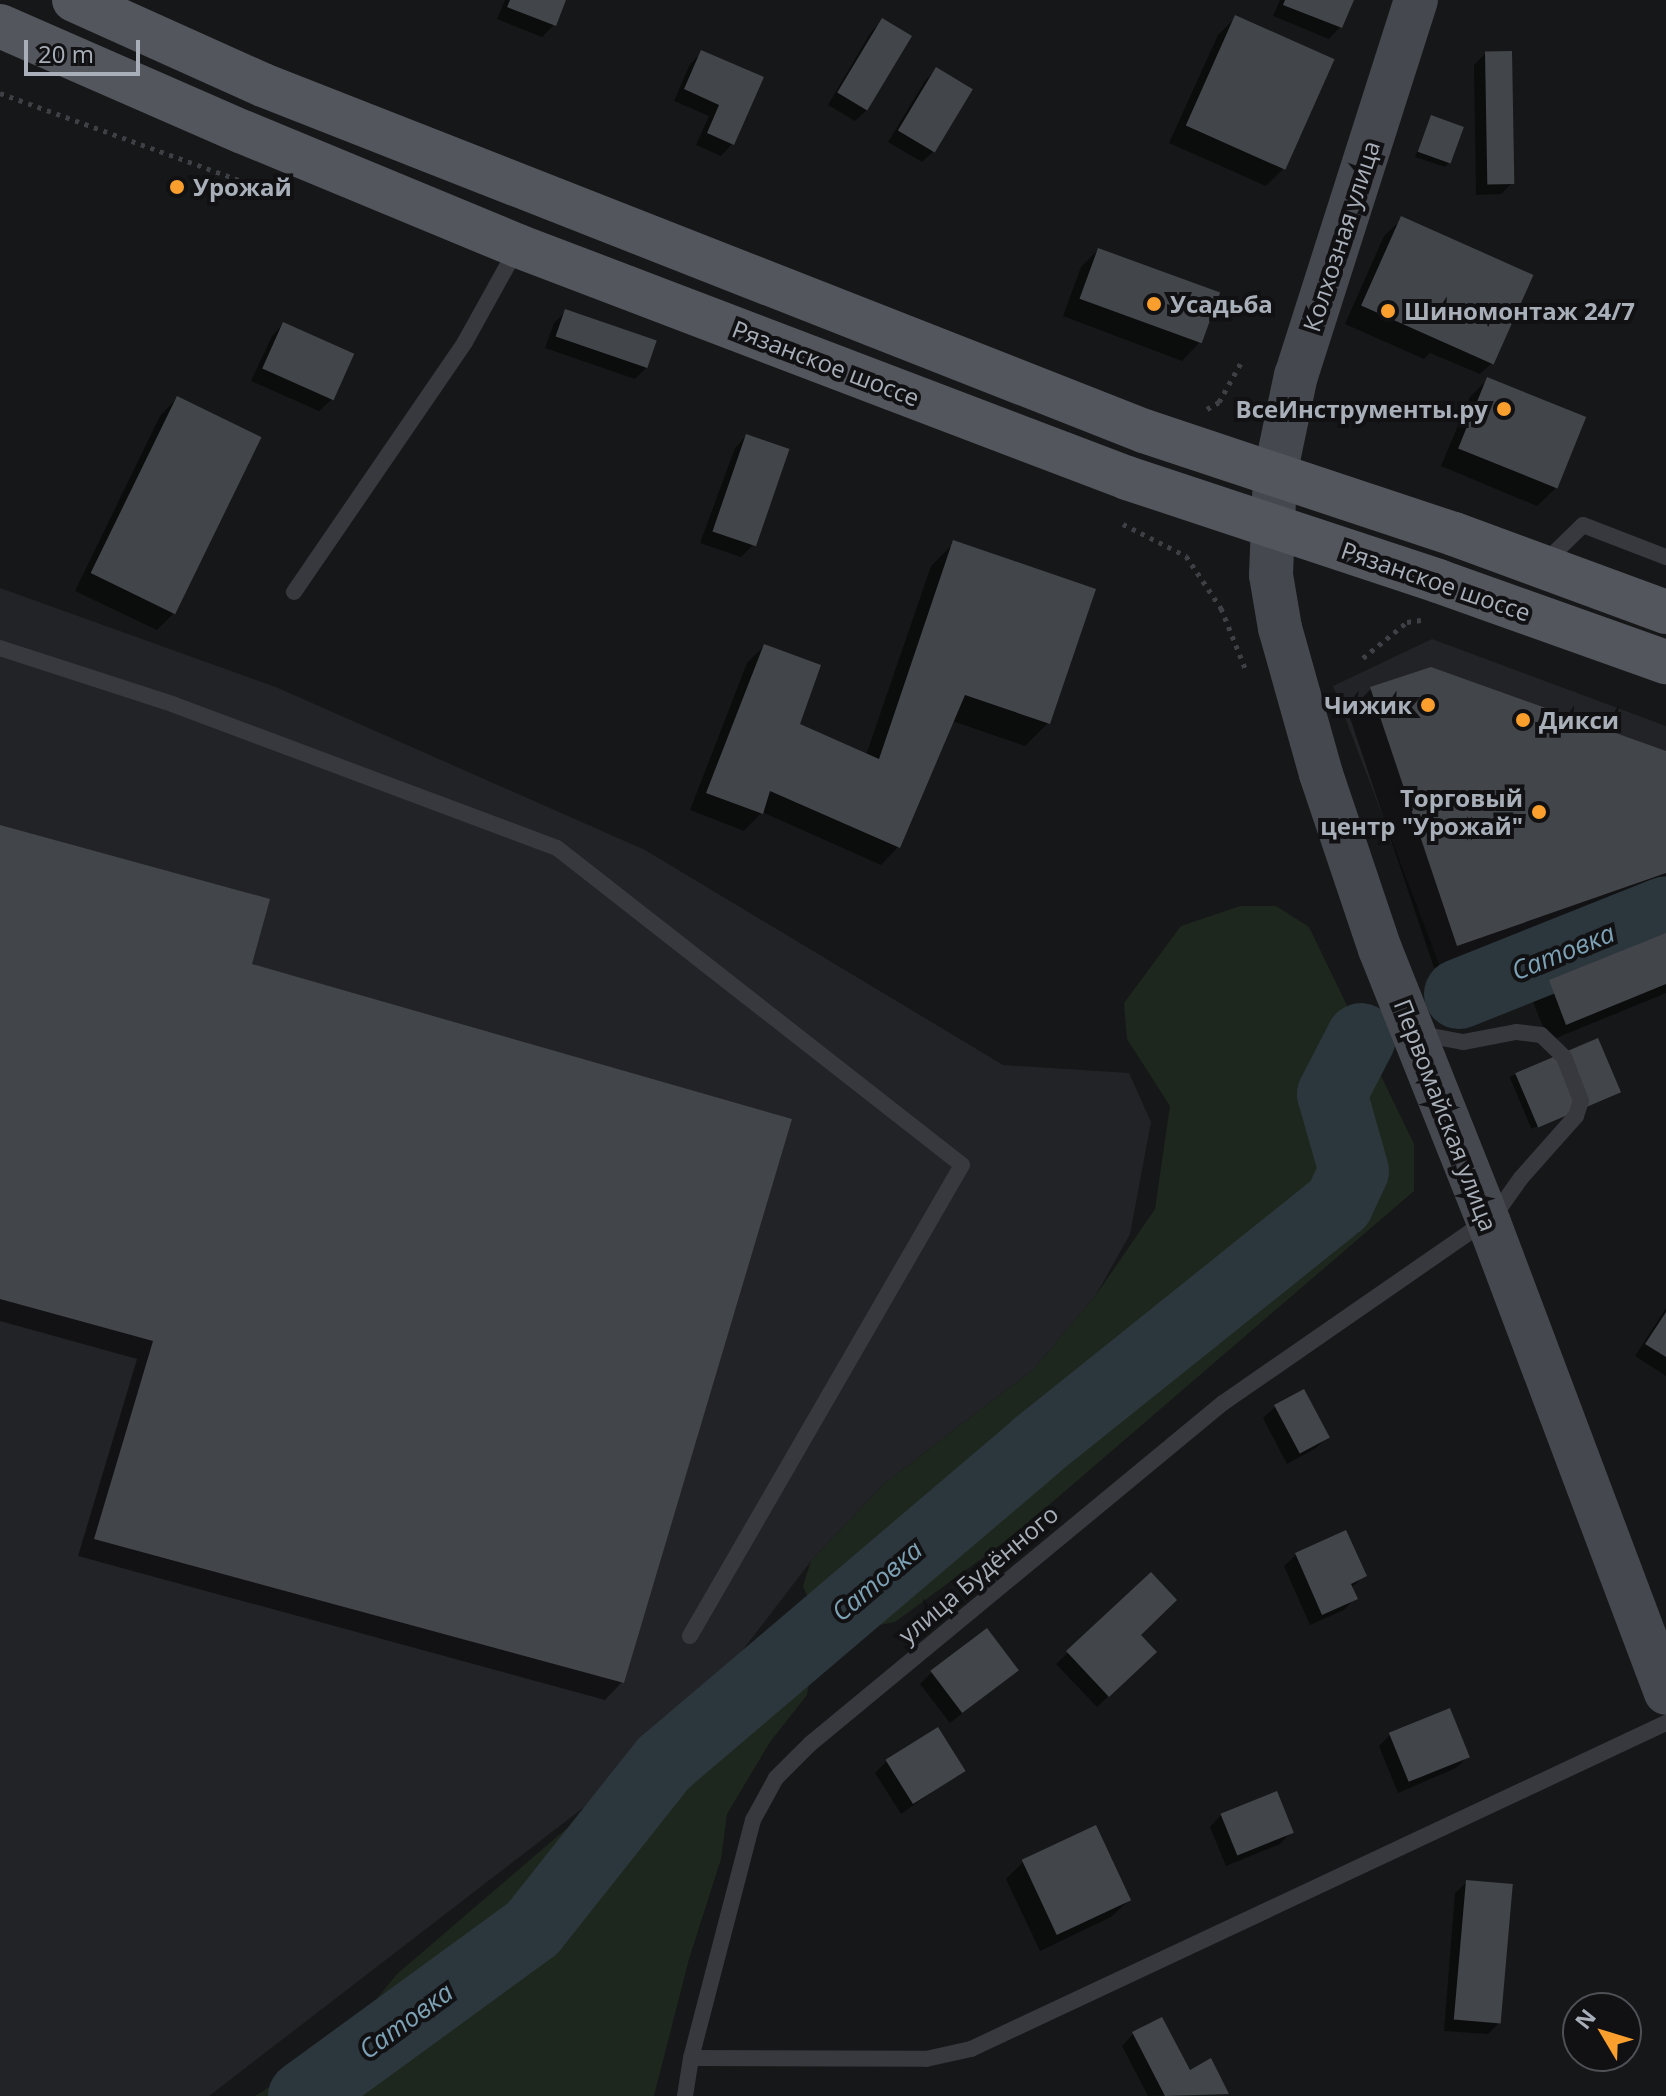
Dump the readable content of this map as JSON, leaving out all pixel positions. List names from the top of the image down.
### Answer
{
  "streets": {
    "main road": ["Колхозная улица", "Рязанское шоссе", "Первомайская улица"],
    "lane": ["улица Будённого"]
  },
  "crossings": [
    ["Колхозная улица", "Рязанское шоссе"],
    ["Колхозная улица", "Первомайская улица"],
    ["Рязанское шоссе", "Первомайская улица"],
    ["Первомайская улица", "улица Будённого"]
  ],
  "water": ["Сатовка"],
  "places": [
    "Урожай",
    "Усадьба",
    "Шиномонтаж 24/7",
    "ВсеИнструменты.ру",
    "Чижик",
    "Дикси",
    "Торговый центр \"Урожай\""
  ],
  "scale_bar": "20 m",
  "north": "top left"
}
